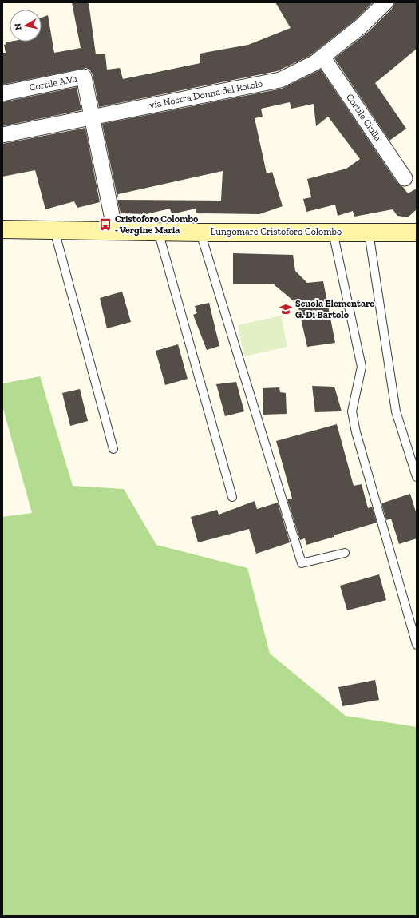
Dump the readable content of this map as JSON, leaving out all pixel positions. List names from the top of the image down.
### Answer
{
  "streets": {
    "main road": ["Lungomare Cristoforo Colombo"],
    "street": ["Cortile A.V.1", "via Nostra Donna del Rotolo", "Cortile Ciulla"]
  },
  "crossings": [
    ["Cortile A.V.1", "via Nostra Donna del Rotolo"],
    ["via Nostra Donna del Rotolo", "Cortile Ciulla"]
  ],
  "places": {
    "bus stop": ["Cristoforo Colombo - Vergine Maria"],
    "school or university": ["Scuola Elementare G. Di Bartolo"]
  },
  "north": "left"
}
